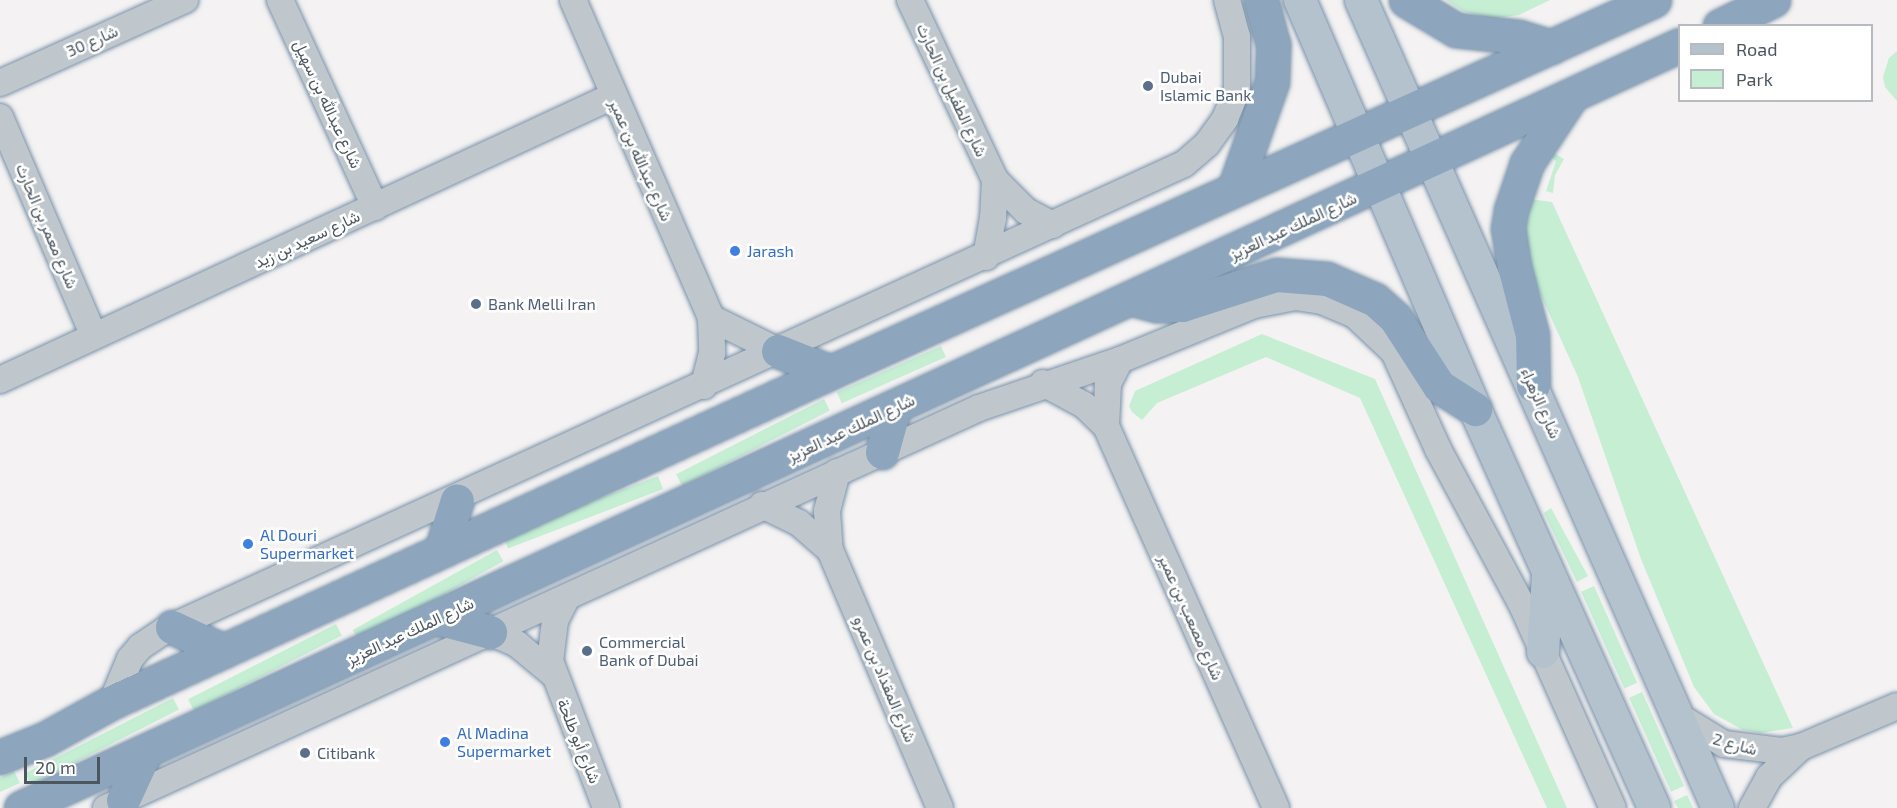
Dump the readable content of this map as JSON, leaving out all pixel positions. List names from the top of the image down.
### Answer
{
  "streets": {
    "highway": ["شارع الملك عبد العزيز"],
    "main road": ["شارع الزهراء"],
    "street": [
      "شارع 30",
      "شارع الطفيل بن الحارث",
      "شارع عبدالله بن سهيل",
      "شارع عبدالله بن عمير",
      "شارع معمر بن الحارث",
      "شارع سعيد بن زيد",
      "شارع مصعب بن عمير",
      "شارع المقداد بن عمرو",
      "شارع أبو طلحة",
      "شارع 2"
    ]
  },
  "crossings": [
    ["شارع عبدالله بن سهيل", "شارع سعيد بن زيد"],
    ["شارع عبدالله بن عمير", "شارع سعيد بن زيد"],
    ["شارع معمر بن الحارث", "شارع سعيد بن زيد"],
    ["شارع الملك عبد العزيز", "شارع الزهراء"],
    ["شارع الملك عبد العزيز", "شارع مصعب بن عمير"],
    ["شارع الملك عبد العزيز", "شارع المقداد بن عمرو"],
    ["شارع الملك عبد العزيز", "شارع أبو طلحة"],
    ["شارع الزهراء", "شارع 2"]
  ],
  "places": [
    "Dubai Islamic Bank",
    "Jarash",
    "Bank Melli Iran",
    "Al Douri Supermarket",
    "Commercial Bank of Dubai",
    "Al Madina Supermarket",
    "Citibank"
  ],
  "legend": ["Road", "Park"],
  "scale_bar": "20 m"
}
